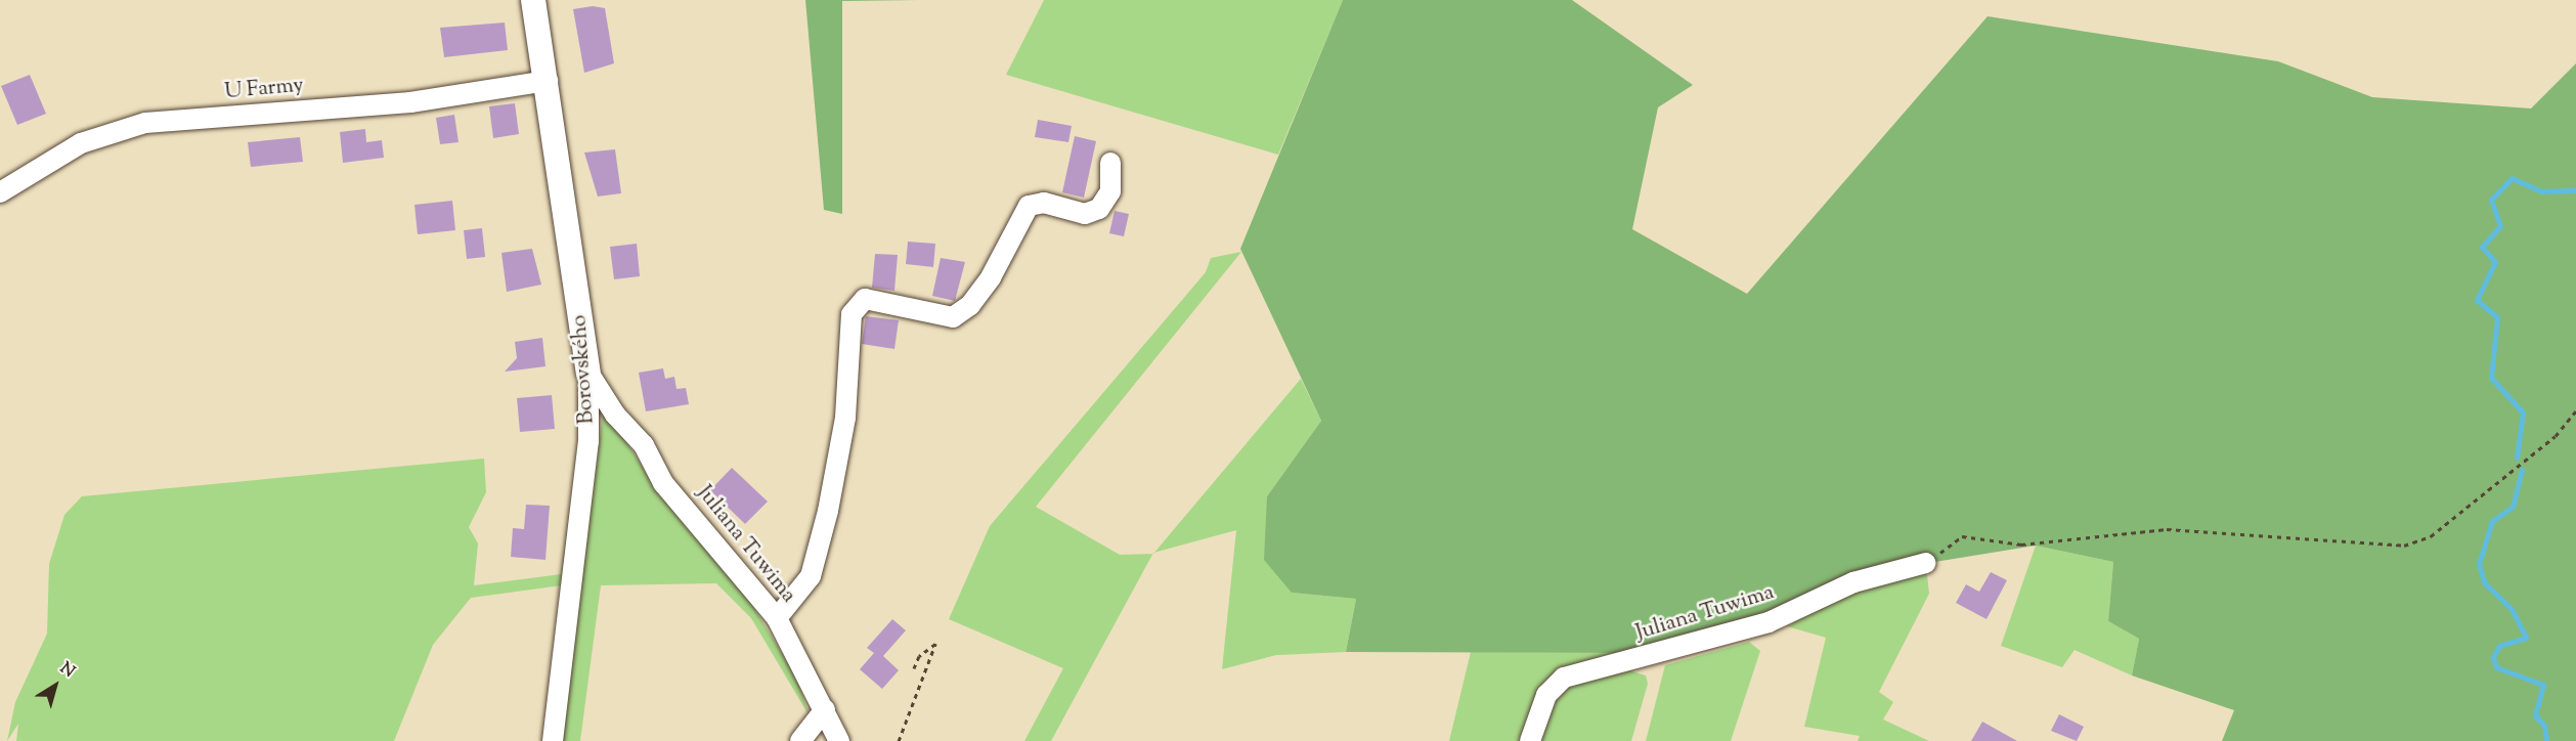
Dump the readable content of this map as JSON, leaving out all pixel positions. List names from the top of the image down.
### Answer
{
  "streets": {
    "main road": ["Borovského"],
    "street": ["U Farmy", "Juliana Tuwima"]
  },
  "crossings": [
    ["U Farmy", "Borovského"],
    ["Borovského", "Juliana Tuwima"]
  ],
  "north": "top right"
}
